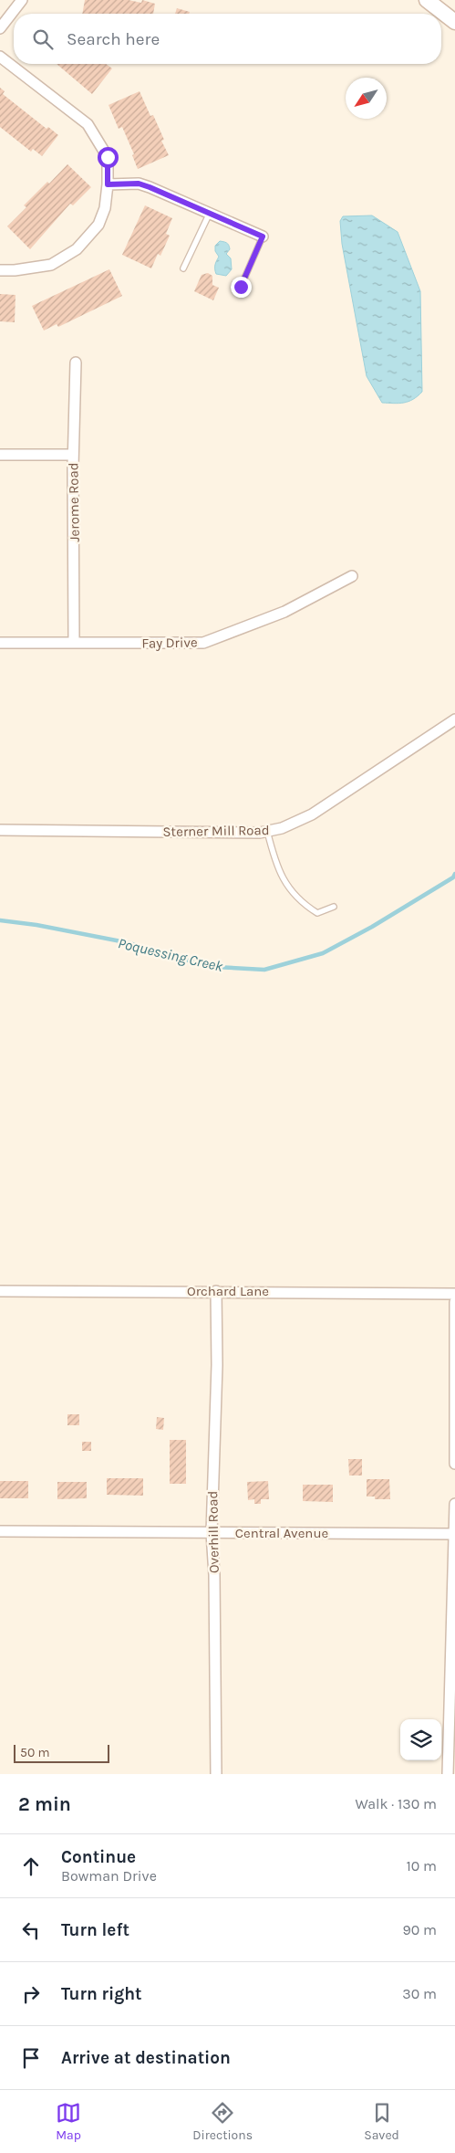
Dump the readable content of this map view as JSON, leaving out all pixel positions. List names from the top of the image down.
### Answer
{
  "streets": {
    "street": [
      "Jerome Road",
      "Fay Drive",
      "Sterner Mill Road",
      "Orchard Lane",
      "Overhill Road",
      "Central Avenue"
    ]
  },
  "crossings": [
    ["Jerome Road", "Fay Drive"],
    ["Orchard Lane", "Overhill Road"],
    ["Overhill Road", "Central Avenue"]
  ],
  "water": ["Poquessing Creek"],
  "scale_bar": "50 m",
  "north": "bottom left",
  "page": {
    "search": "Search here",
    "scale": "50 m",
    "heading": ["2 min", "Walk · 130 m"],
    "list": [
      ["Continue", "Bowman Drive", "10 m"],
      ["Turn left", "90 m"],
      ["Turn right", "30 m"],
      "Arrive at destination"
    ],
    "nav": ["Map", "Directions", "Saved"]
  }
}
